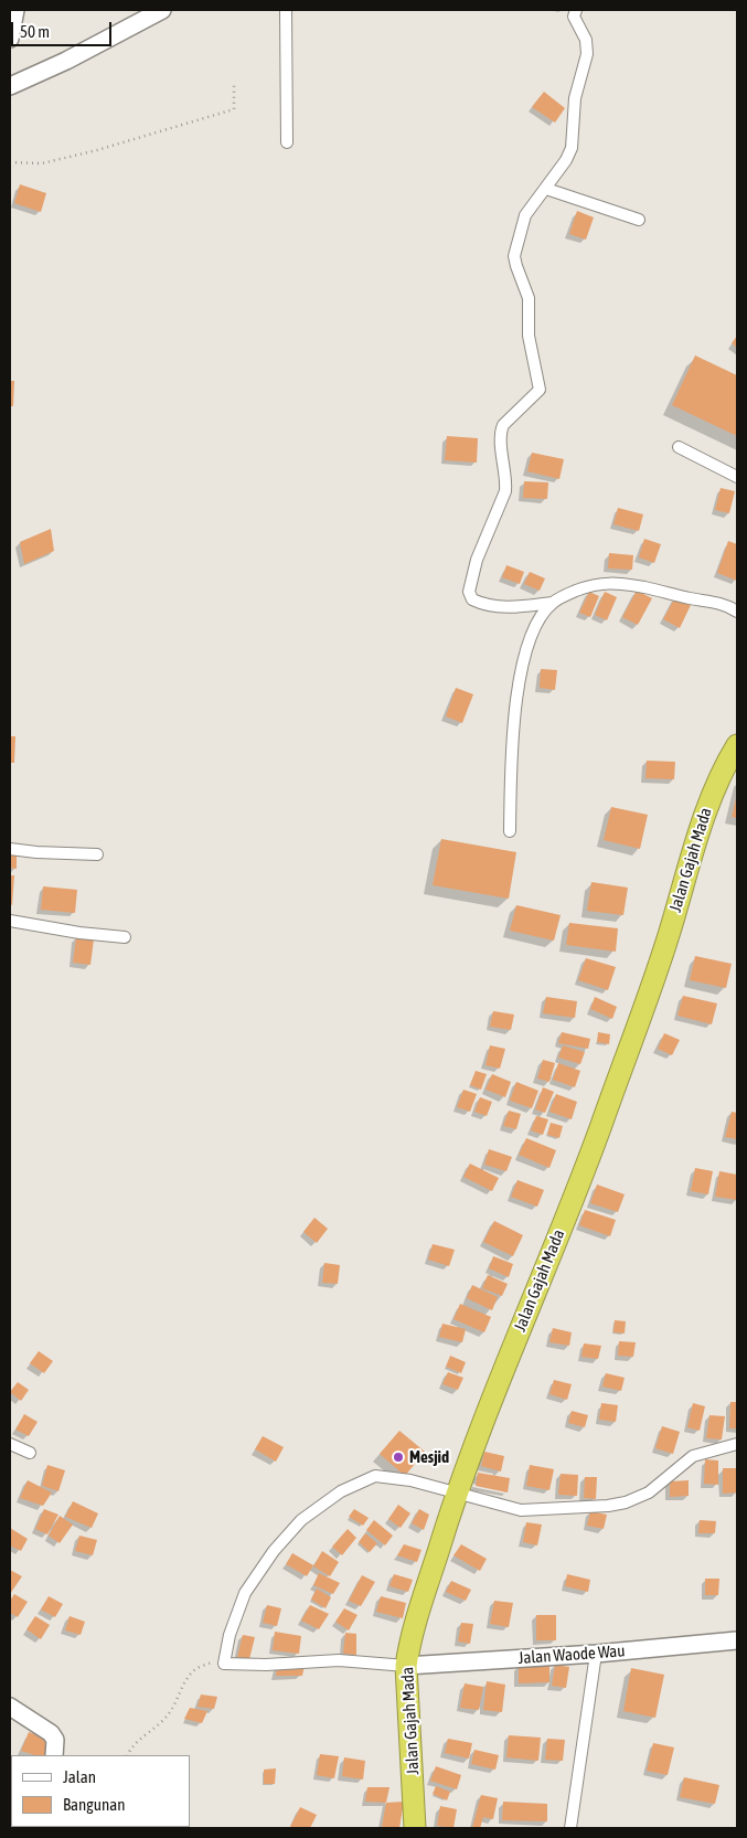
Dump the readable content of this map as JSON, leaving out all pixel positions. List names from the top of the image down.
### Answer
{
  "streets": {
    "highway": ["Jalan Gajah Mada"],
    "street": ["Jalan Waode Wau"]
  },
  "crossings": [
    ["Jalan Gajah Mada", "Jalan Waode Wau"]
  ],
  "places": ["Mesjid"],
  "legend": ["Jalan", "Bangunan"],
  "scale_bar": "50 m"
}
